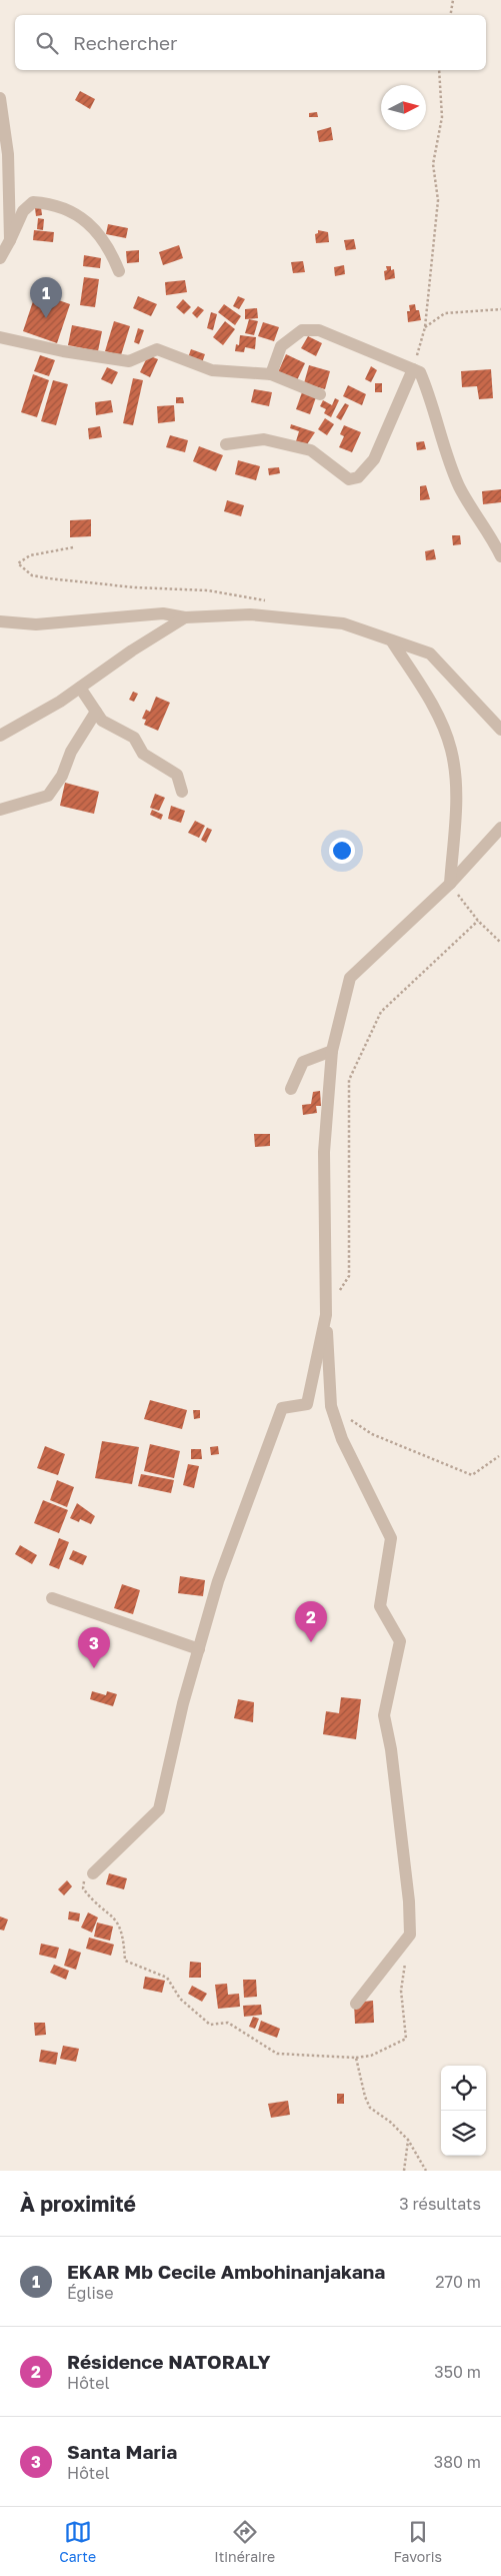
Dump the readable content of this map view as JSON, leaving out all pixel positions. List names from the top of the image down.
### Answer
{
  "north": "right",
  "page": {
    "search": "Rechercher",
    "pins": ["1", "2", "3"],
    "heading": ["À proximité", "3 résultats"],
    "list": [
      {
        "mark": "1",
        "name": "EKAR Mb Cecile Ambohinanjakana",
        "note": "Église",
        "value": "270 m"
      },
      {
        "mark": "2",
        "name": "Résidence NATORALY",
        "note": "Hôtel",
        "value": "350 m"
      },
      {
        "mark": "3",
        "name": "Santa Maria",
        "note": "Hôtel",
        "value": "380 m"
      }
    ],
    "nav": ["Carte", "Itinéraire", "Favoris"]
  }
}
